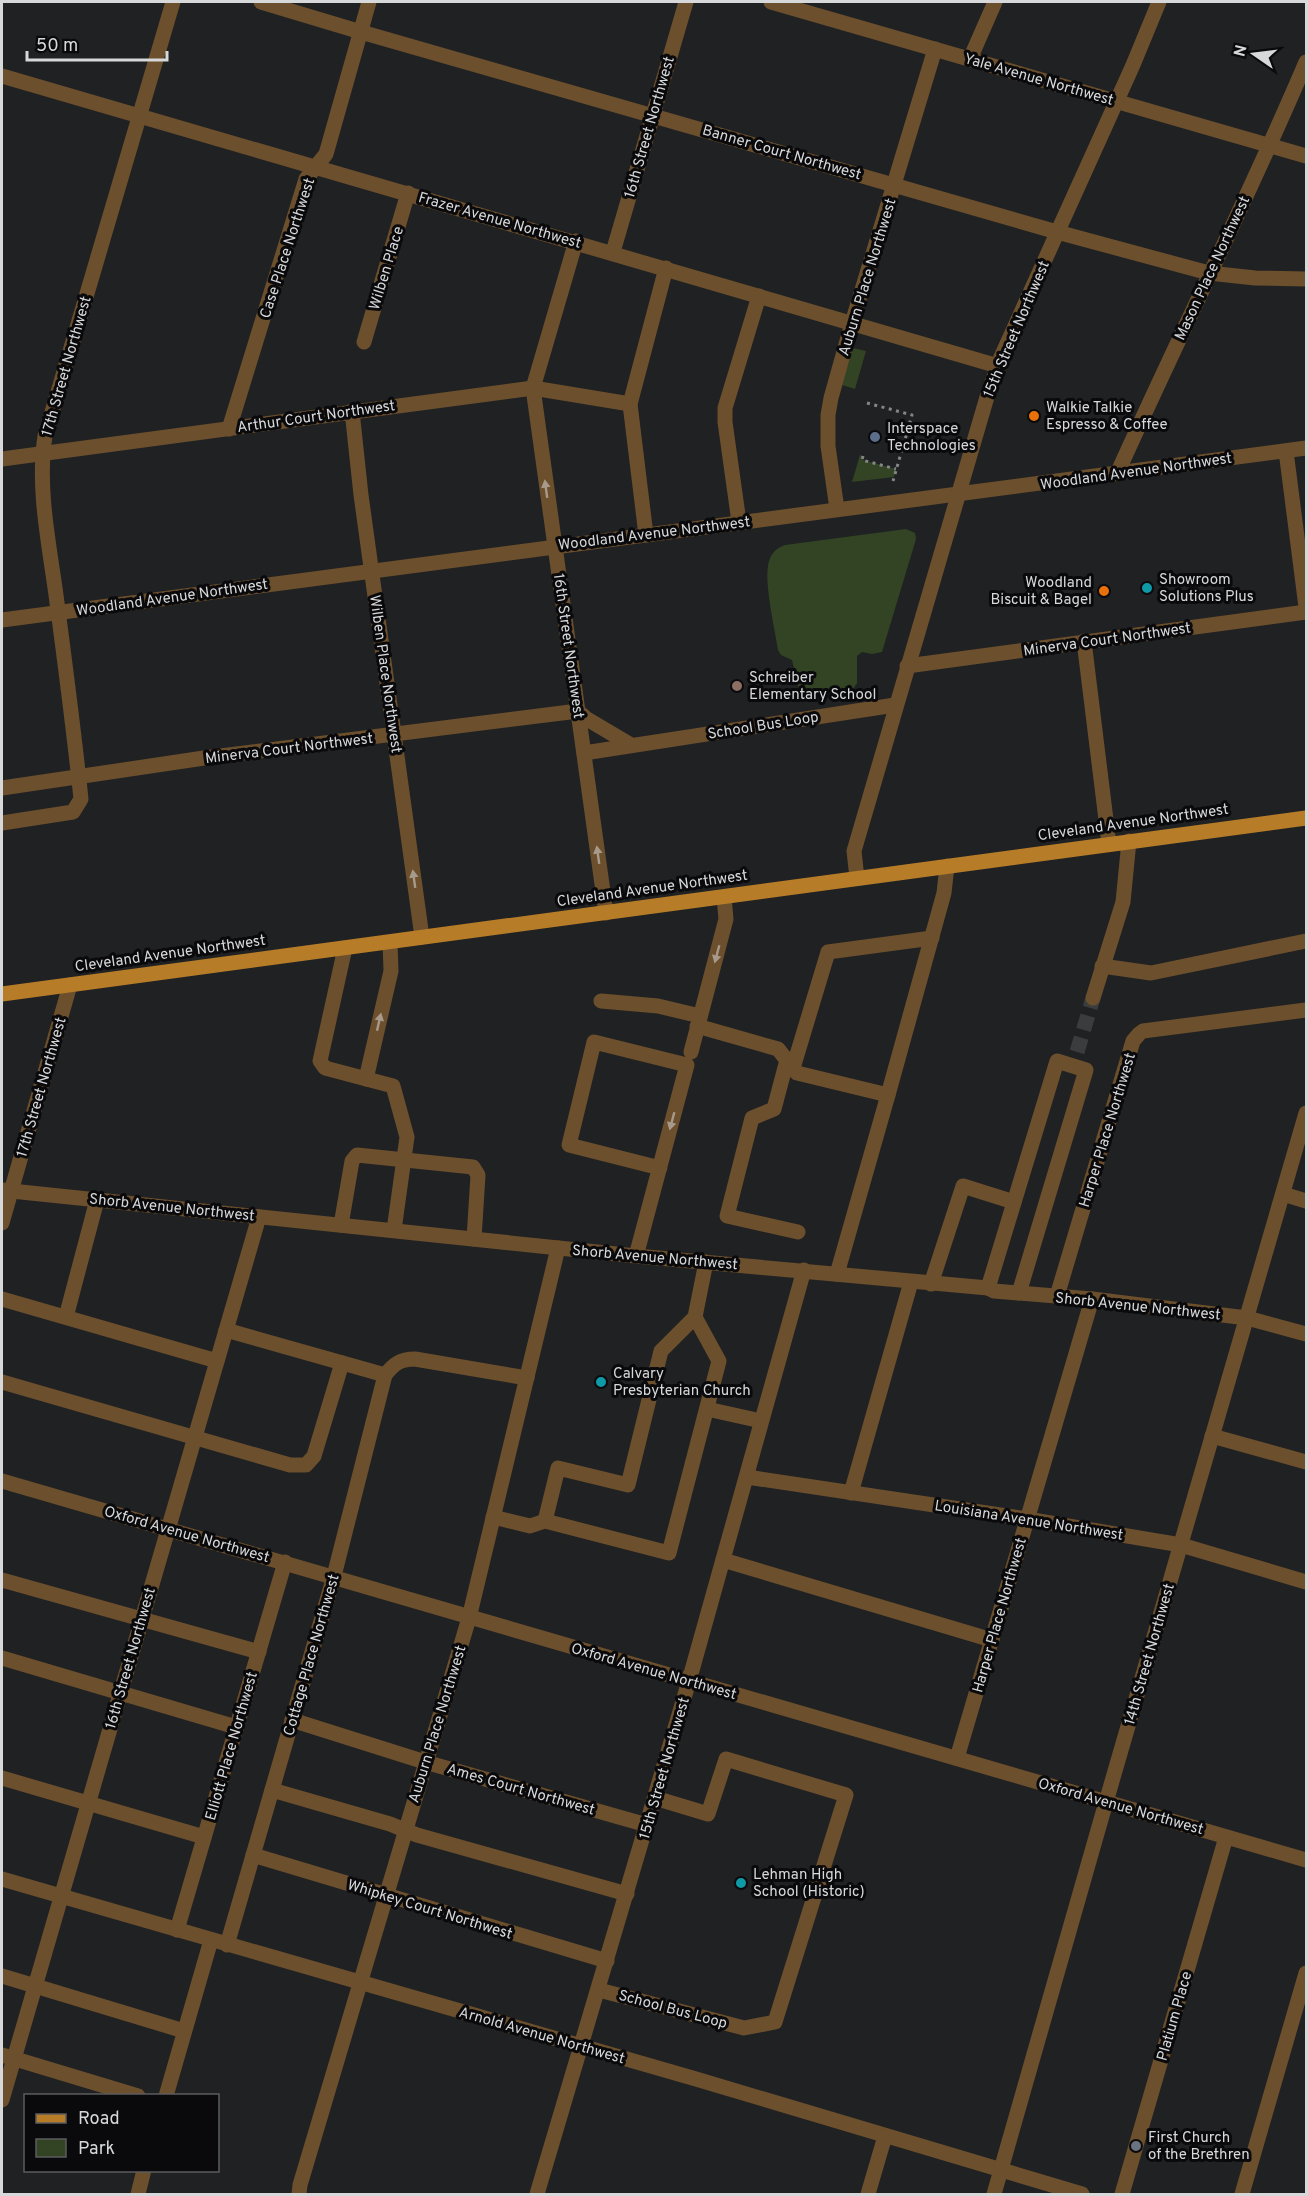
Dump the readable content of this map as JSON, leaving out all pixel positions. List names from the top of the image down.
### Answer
{
  "streets": {
    "main road": ["Cleveland Avenue Northwest"],
    "street": [
      "Yale Avenue Northwest",
      "16th Street Northwest",
      "Banner Court Northwest",
      "Frazer Avenue Northwest",
      "Case Place Northwest",
      "Wilben Place",
      "Mason Place Northwest",
      "Auburn Place Northwest",
      "15th Street Northwest",
      "17th Street Northwest",
      "Arthur Court Northwest",
      "Woodland Avenue Northwest",
      "Minerva Court Northwest",
      "Wilben Place Northwest",
      "School Bus Loop",
      "Harper Place Northwest",
      "Shorb Avenue Northwest",
      "Louisiana Avenue Northwest",
      "Oxford Avenue Northwest",
      "14th Street Northwest",
      "Cottage Place Northwest",
      "Elliott Place Northwest",
      "Ames Court Northwest",
      "Whipkey Court Northwest",
      "Platium Place",
      "Arnold Avenue Northwest"
    ]
  },
  "crossings": [
    ["Yale Avenue Northwest", "Mason Place Northwest"],
    ["Yale Avenue Northwest", "Auburn Place Northwest"],
    ["Yale Avenue Northwest", "15th Street Northwest"],
    ["16th Street Northwest", "Banner Court Northwest"],
    ["16th Street Northwest", "Frazer Avenue Northwest"],
    ["16th Street Northwest", "Arthur Court Northwest"],
    ["16th Street Northwest", "Woodland Avenue Northwest"],
    ["16th Street Northwest", "Minerva Court Northwest"],
    ["16th Street Northwest", "School Bus Loop"],
    ["16th Street Northwest", "Cleveland Avenue Northwest"],
    ["16th Street Northwest", "Shorb Avenue Northwest"],
    ["16th Street Northwest", "Oxford Avenue Northwest"],
    ["16th Street Northwest", "Arnold Avenue Northwest"],
    ["Banner Court Northwest", "Case Place Northwest"],
    ["Banner Court Northwest", "Mason Place Northwest"],
    ["Banner Court Northwest", "Auburn Place Northwest"],
    ["Banner Court Northwest", "15th Street Northwest"],
    ["Frazer Avenue Northwest", "Case Place Northwest"],
    ["Frazer Avenue Northwest", "Wilben Place"],
    ["Frazer Avenue Northwest", "Auburn Place Northwest"],
    ["Frazer Avenue Northwest", "15th Street Northwest"],
    ["Frazer Avenue Northwest", "17th Street Northwest"],
    ["Case Place Northwest", "Arthur Court Northwest"],
    ["Mason Place Northwest", "Woodland Avenue Northwest"],
    ["Auburn Place Northwest", "Woodland Avenue Northwest"],
    ["Auburn Place Northwest", "Shorb Avenue Northwest"],
    ["Auburn Place Northwest", "Oxford Avenue Northwest"],
    ["Auburn Place Northwest", "Ames Court Northwest"],
    ["Auburn Place Northwest", "Whipkey Court Northwest"],
    ["Auburn Place Northwest", "Arnold Avenue Northwest"],
    ["15th Street Northwest", "Woodland Avenue Northwest"],
    ["15th Street Northwest", "Minerva Court Northwest"],
    ["15th Street Northwest", "School Bus Loop"],
    ["15th Street Northwest", "Cleveland Avenue Northwest"],
    ["15th Street Northwest", "Shorb Avenue Northwest"],
    ["15th Street Northwest", "Louisiana Avenue Northwest"],
    ["15th Street Northwest", "Oxford Avenue Northwest"],
    ["15th Street Northwest", "Ames Court Northwest"],
    ["15th Street Northwest", "Whipkey Court Northwest"],
    ["15th Street Northwest", "Arnold Avenue Northwest"],
    ["17th Street Northwest", "Arthur Court Northwest"],
    ["17th Street Northwest", "Woodland Avenue Northwest"],
    ["17th Street Northwest", "Minerva Court Northwest"],
    ["17th Street Northwest", "Cleveland Avenue Northwest"],
    ["17th Street Northwest", "Shorb Avenue Northwest"],
    ["Arthur Court Northwest", "Wilben Place Northwest"],
    ["Woodland Avenue Northwest", "Wilben Place Northwest"],
    ["Minerva Court Northwest", "Wilben Place Northwest"],
    ["Wilben Place Northwest", "Cleveland Avenue Northwest"],
    ["Harper Place Northwest", "Shorb Avenue Northwest"],
    ["Harper Place Northwest", "Louisiana Avenue Northwest"],
    ["Harper Place Northwest", "Oxford Avenue Northwest"],
    ["Shorb Avenue Northwest", "14th Street Northwest"],
    ["Louisiana Avenue Northwest", "14th Street Northwest"],
    ["Oxford Avenue Northwest", "14th Street Northwest"],
    ["Oxford Avenue Northwest", "Cottage Place Northwest"],
    ["Oxford Avenue Northwest", "Elliott Place Northwest"],
    ["Oxford Avenue Northwest", "Platium Place"],
    ["14th Street Northwest", "Arnold Avenue Northwest"],
    ["Cottage Place Northwest", "Ames Court Northwest"],
    ["Cottage Place Northwest", "Whipkey Court Northwest"],
    ["Cottage Place Northwest", "Arnold Avenue Northwest"],
    ["Elliott Place Northwest", "Arnold Avenue Northwest"]
  ],
  "one_way": ["Wilben Place Northwest"],
  "places": [
    "Walkie Talkie Espresso & Coffee",
    "Interspace Technologies",
    "Showroom Solutions Plus",
    "Woodland Biscuit & Bagel",
    "Schreiber Elementary School",
    "Calvary Presbyterian Church",
    "Lehman High School (Historic)",
    "First Church of the Brethren"
  ],
  "legend": ["Road", "Park"],
  "scale_bar": "50 m",
  "north": "left"
}
